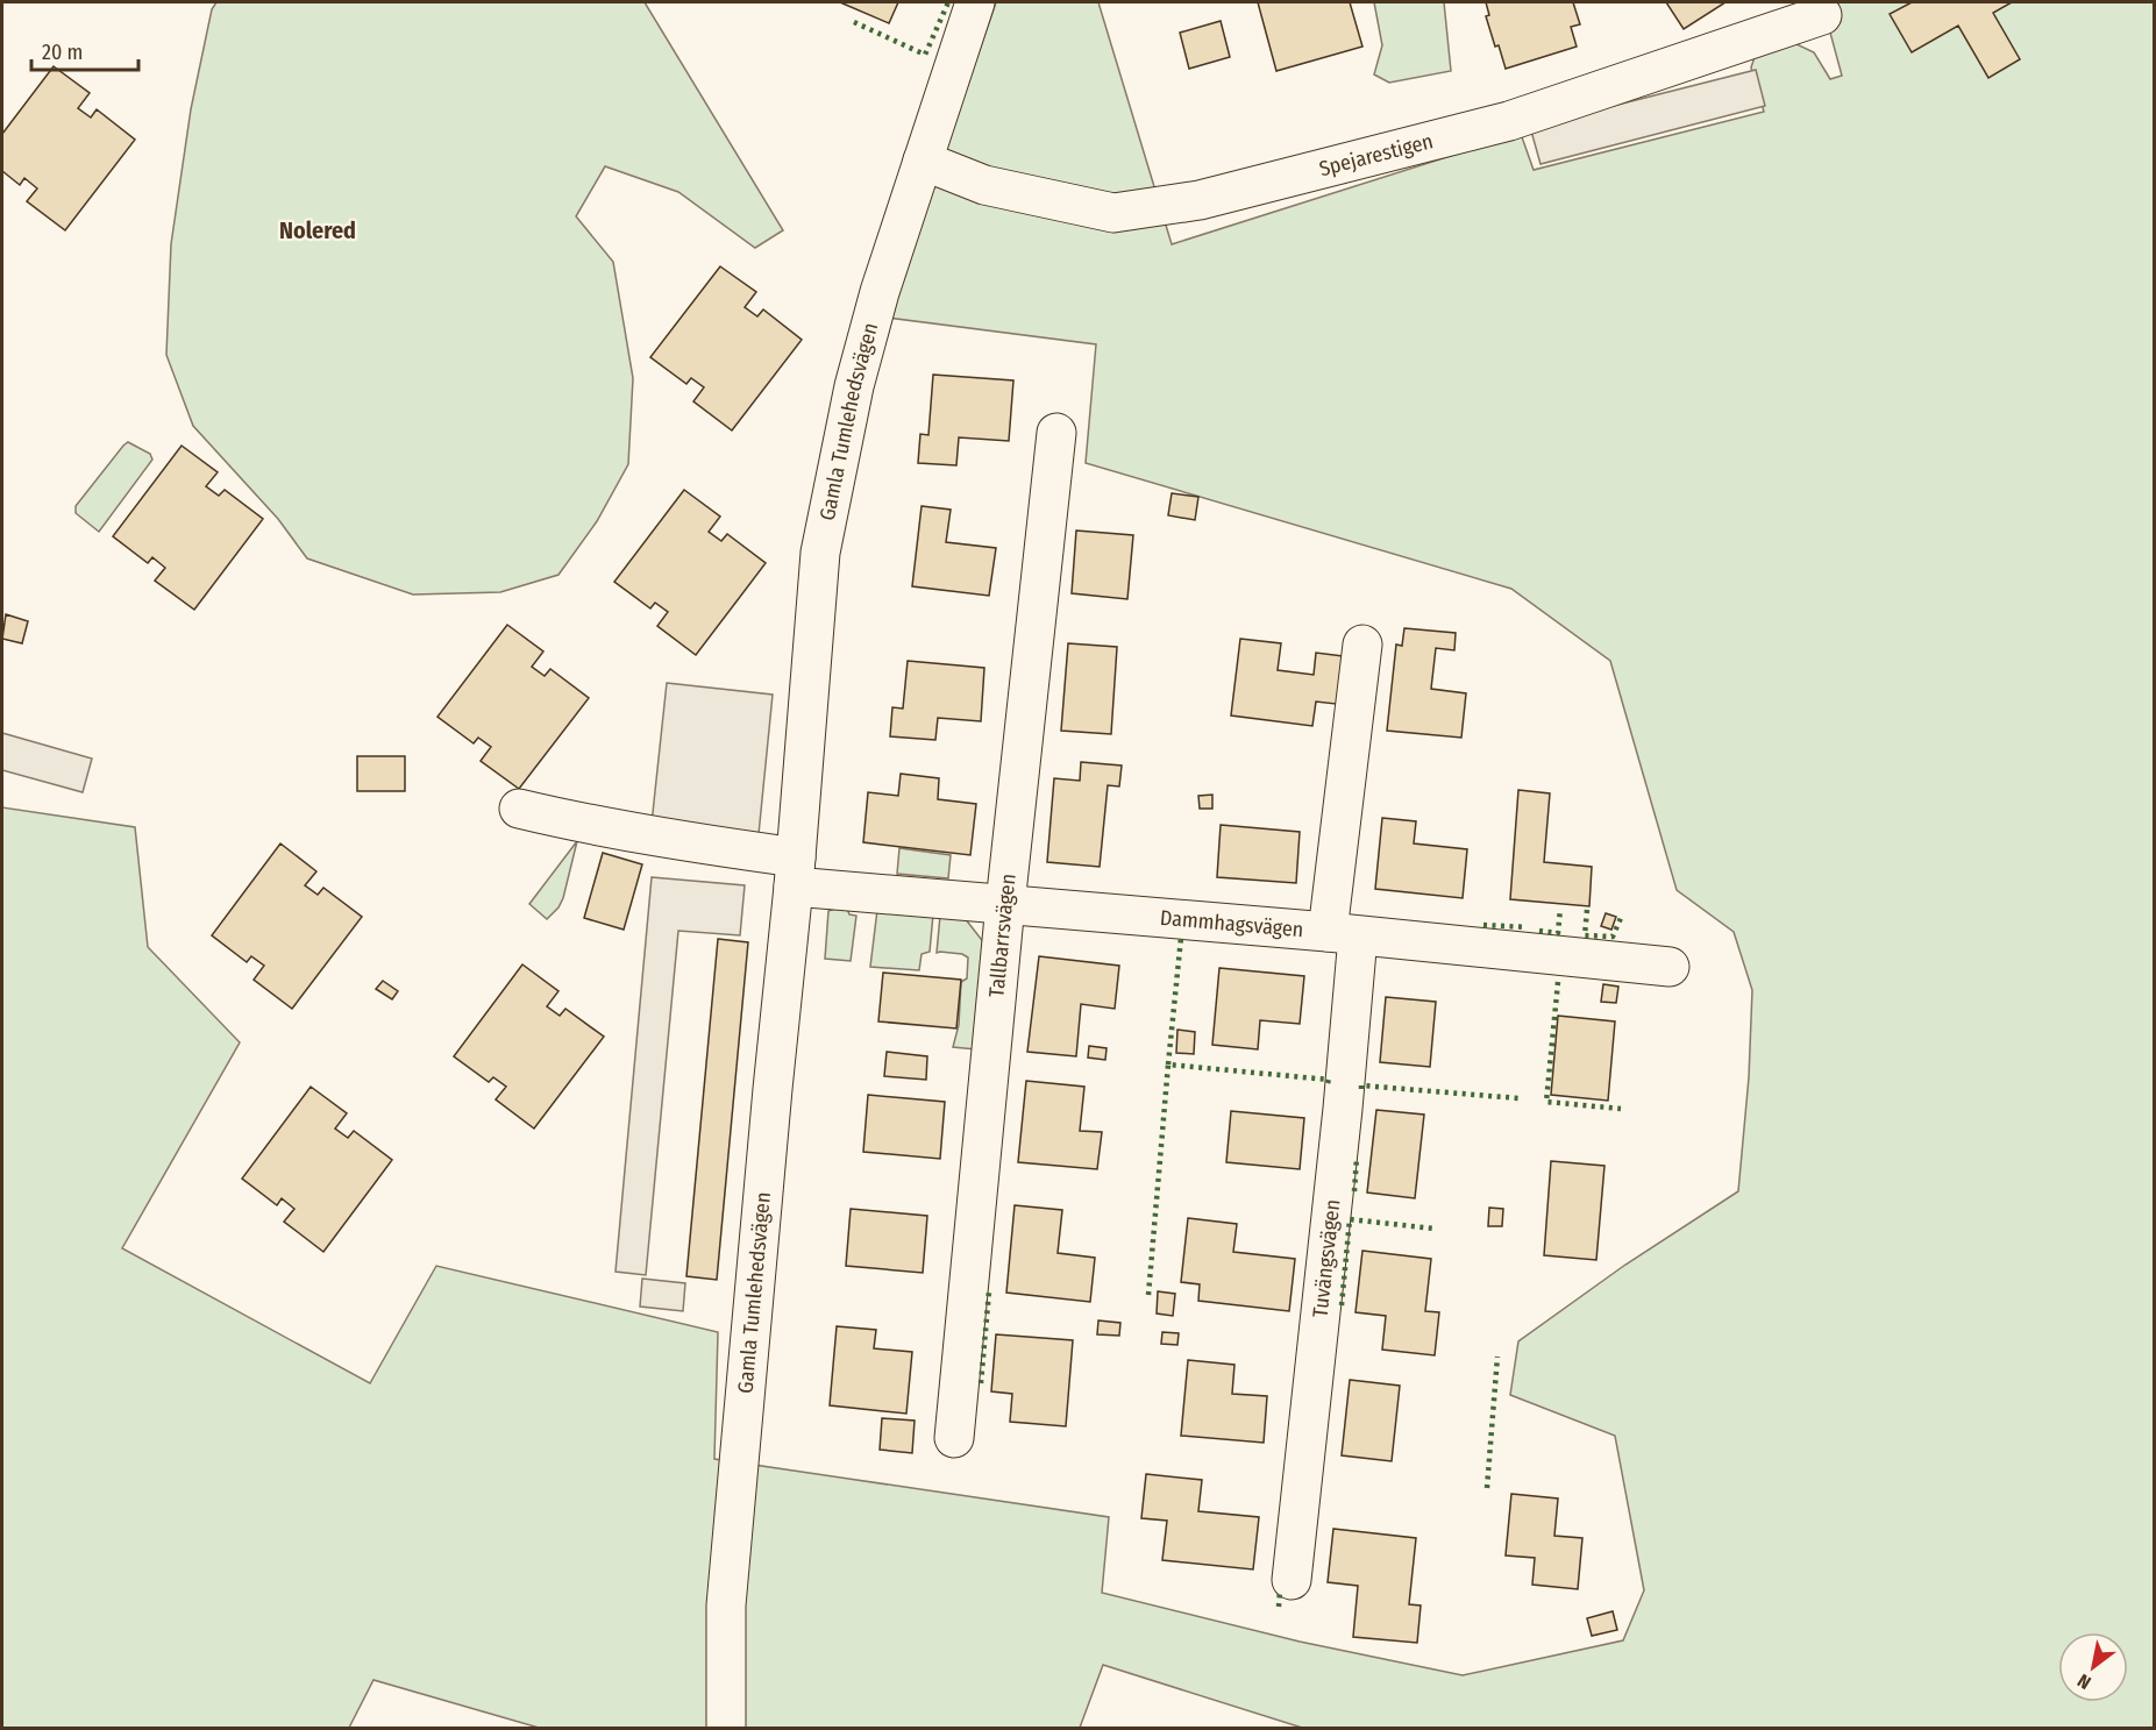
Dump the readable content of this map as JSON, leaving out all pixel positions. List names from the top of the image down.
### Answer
{
  "streets": {
    "street": [
      "Spejarestigen",
      "Gamla Tumlehedsvägen",
      "Dammhagsvägen",
      "Tallbarrsvägen",
      "Tuvängsvägen"
    ]
  },
  "crossings": [
    ["Spejarestigen", "Gamla Tumlehedsvägen"],
    ["Gamla Tumlehedsvägen", "Dammhagsvägen"],
    ["Dammhagsvägen", "Tallbarrsvägen"],
    ["Dammhagsvägen", "Tuvängsvägen"]
  ],
  "districts": ["Nolered"],
  "scale_bar": "20 m",
  "north": "bottom left"
}
